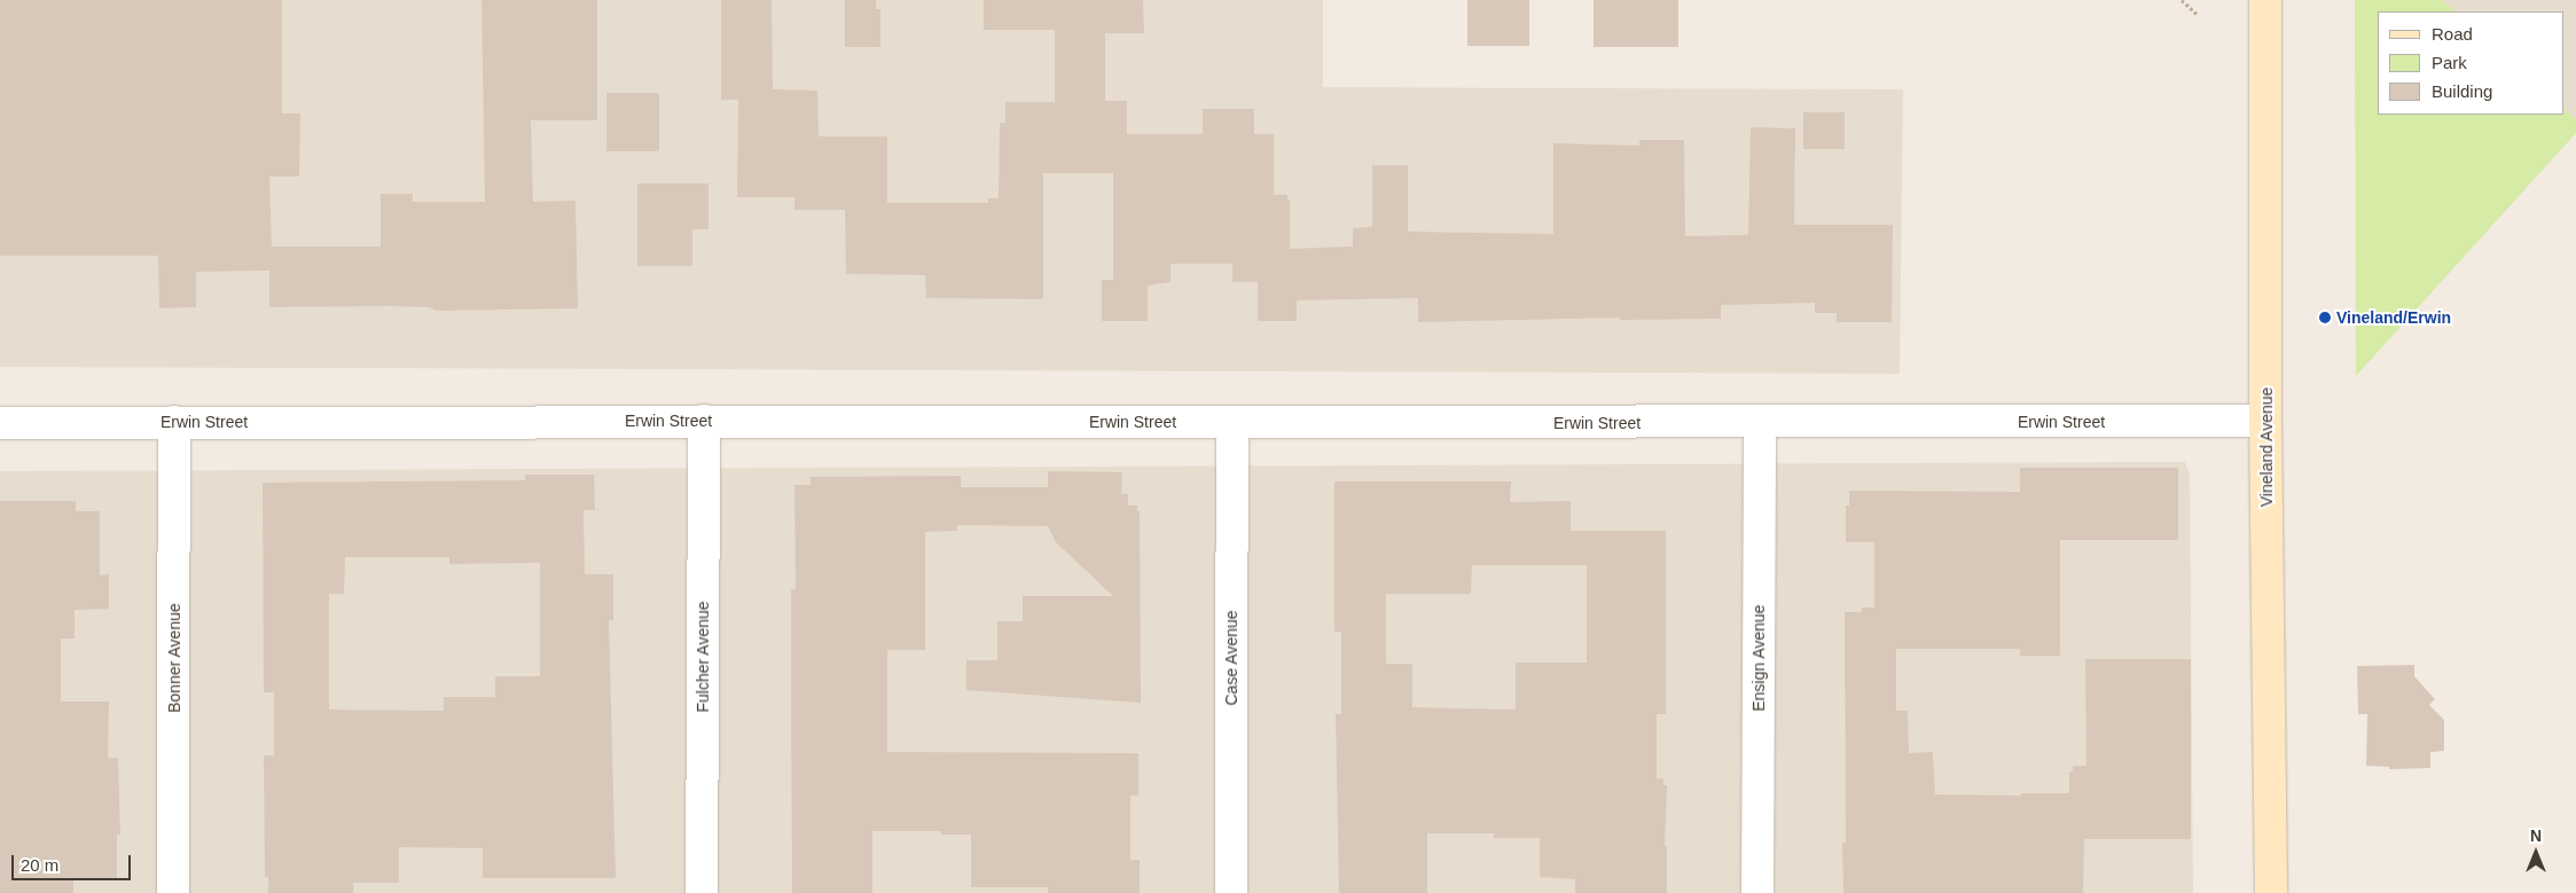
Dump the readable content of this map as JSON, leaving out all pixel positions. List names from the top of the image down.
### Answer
{
  "streets": {
    "main road": ["Vineland Avenue"],
    "street": [
      "Erwin Street",
      "Fulcher Avenue",
      "Bonner Avenue",
      "Case Avenue",
      "Ensign Avenue"
    ]
  },
  "crossings": [
    ["Erwin Street", "Vineland Avenue"],
    ["Erwin Street", "Fulcher Avenue"],
    ["Erwin Street", "Bonner Avenue"],
    ["Erwin Street", "Case Avenue"],
    ["Erwin Street", "Ensign Avenue"]
  ],
  "places": ["Vineland/Erwin"],
  "legend": ["Road", "Park", "Building"],
  "scale_bar": "20 m",
  "north": "top"
}
